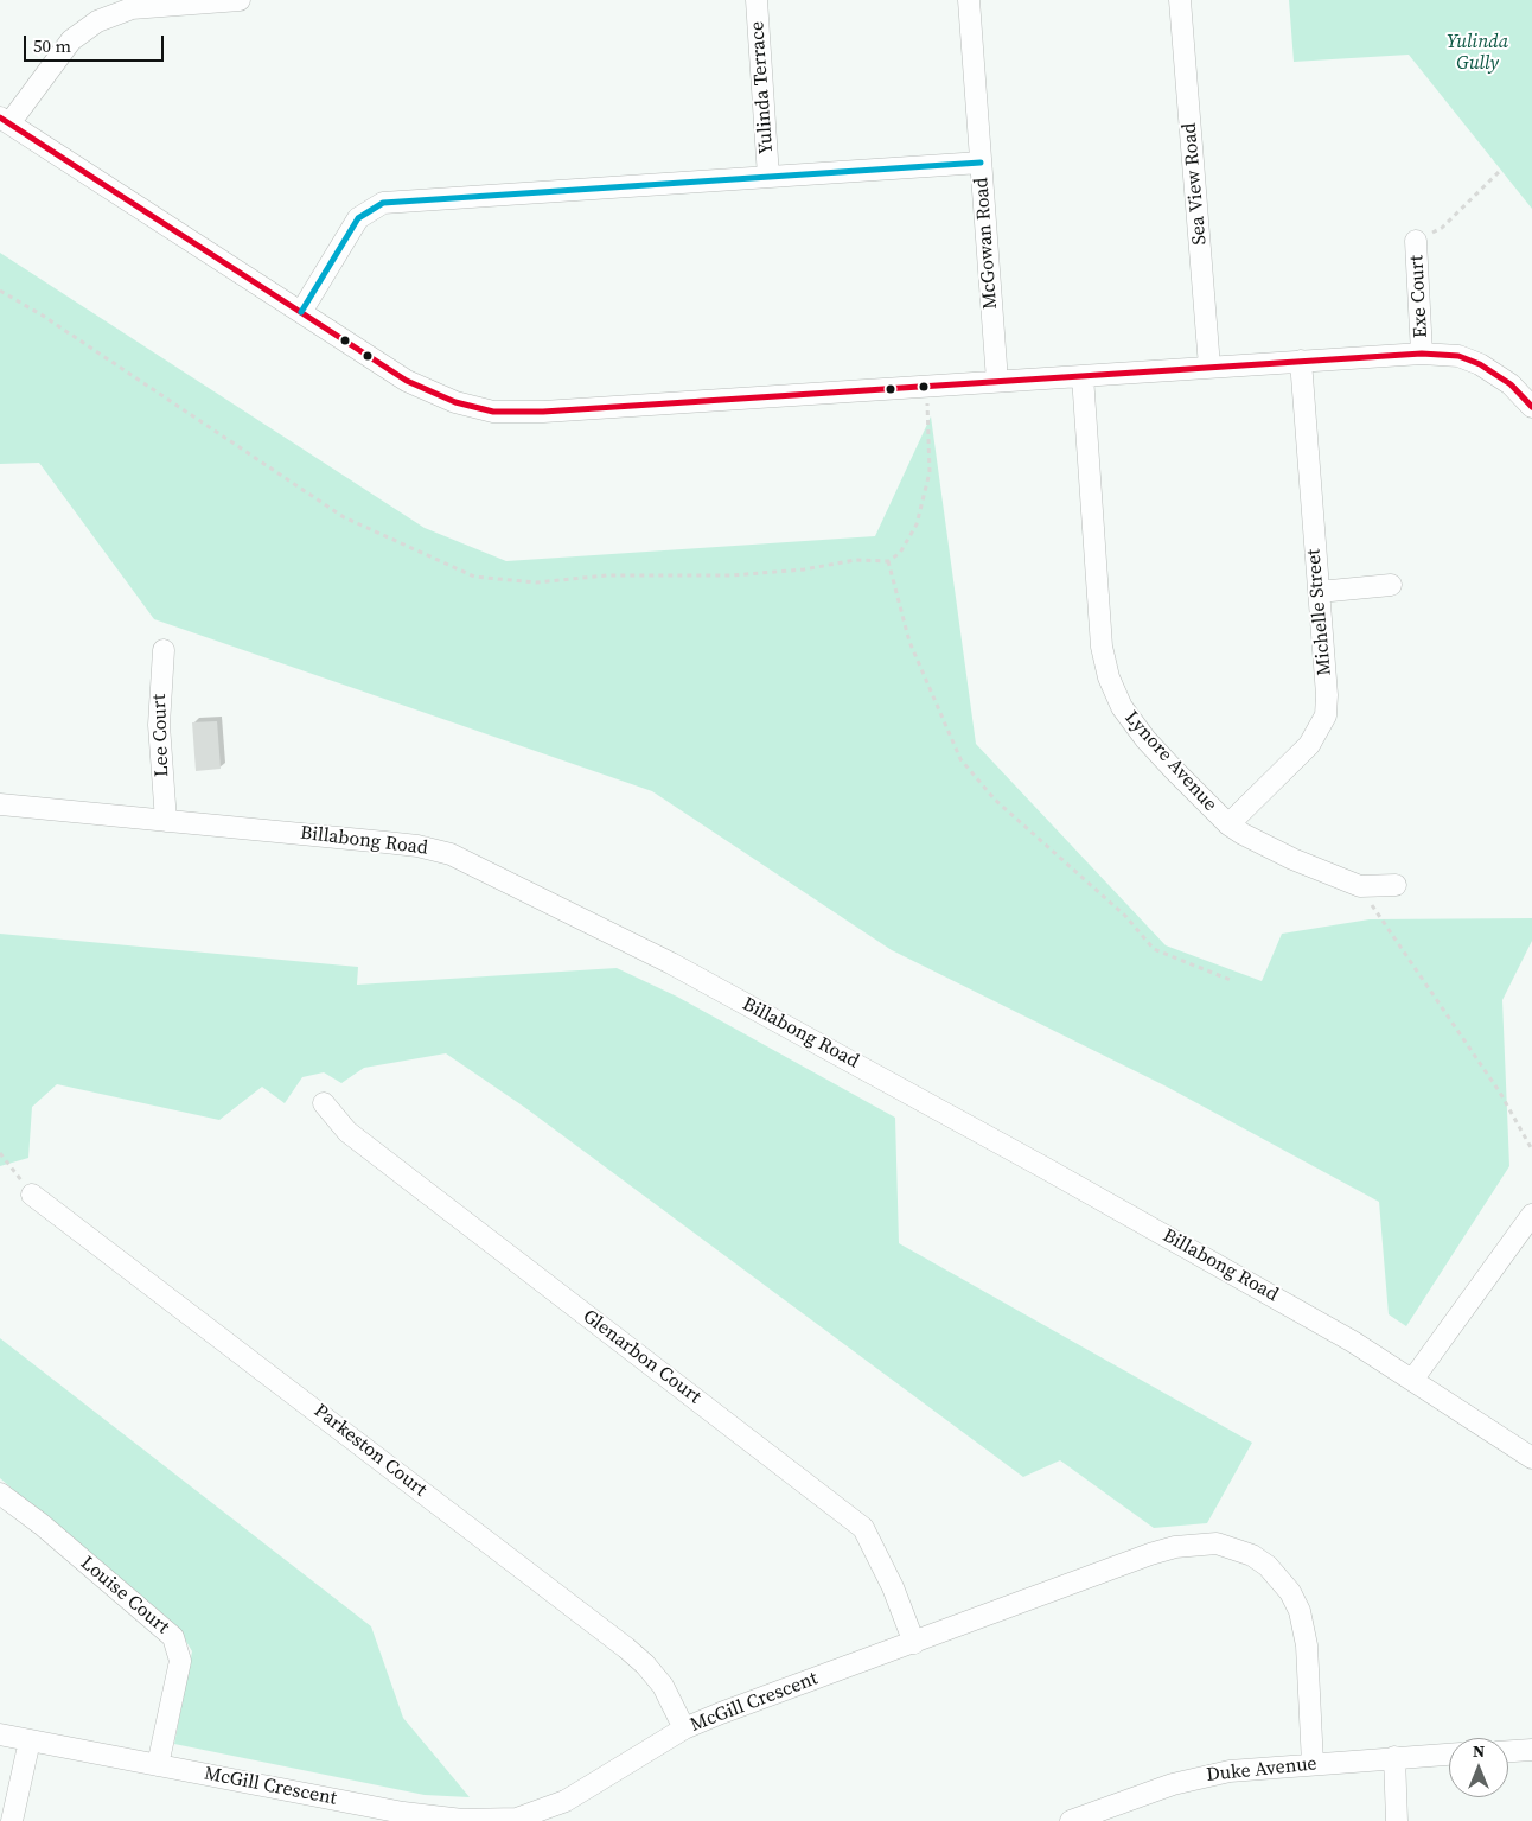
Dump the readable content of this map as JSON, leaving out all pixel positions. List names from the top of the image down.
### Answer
{
  "streets": {
    "street": [
      "Yulinda Terrace",
      "Sea View Road",
      "McGowan Road",
      "Exe Court",
      "Michelle Street",
      "Lee Court",
      "Lynore Avenue",
      "Billabong Road",
      "Glenarbon Court",
      "Parkeston Court",
      "Louise Court",
      "McGill Crescent",
      "Duke Avenue"
    ]
  },
  "crossings": [
    ["Michelle Street", "Lynore Avenue"],
    ["Lee Court", "Billabong Road"],
    ["Glenarbon Court", "McGill Crescent"],
    ["Parkeston Court", "McGill Crescent"],
    ["Louise Court", "McGill Crescent"],
    ["McGill Crescent", "Duke Avenue"]
  ],
  "parks": ["Yulinda Gully"],
  "scale_bar": "50 m",
  "north": "top"
}
